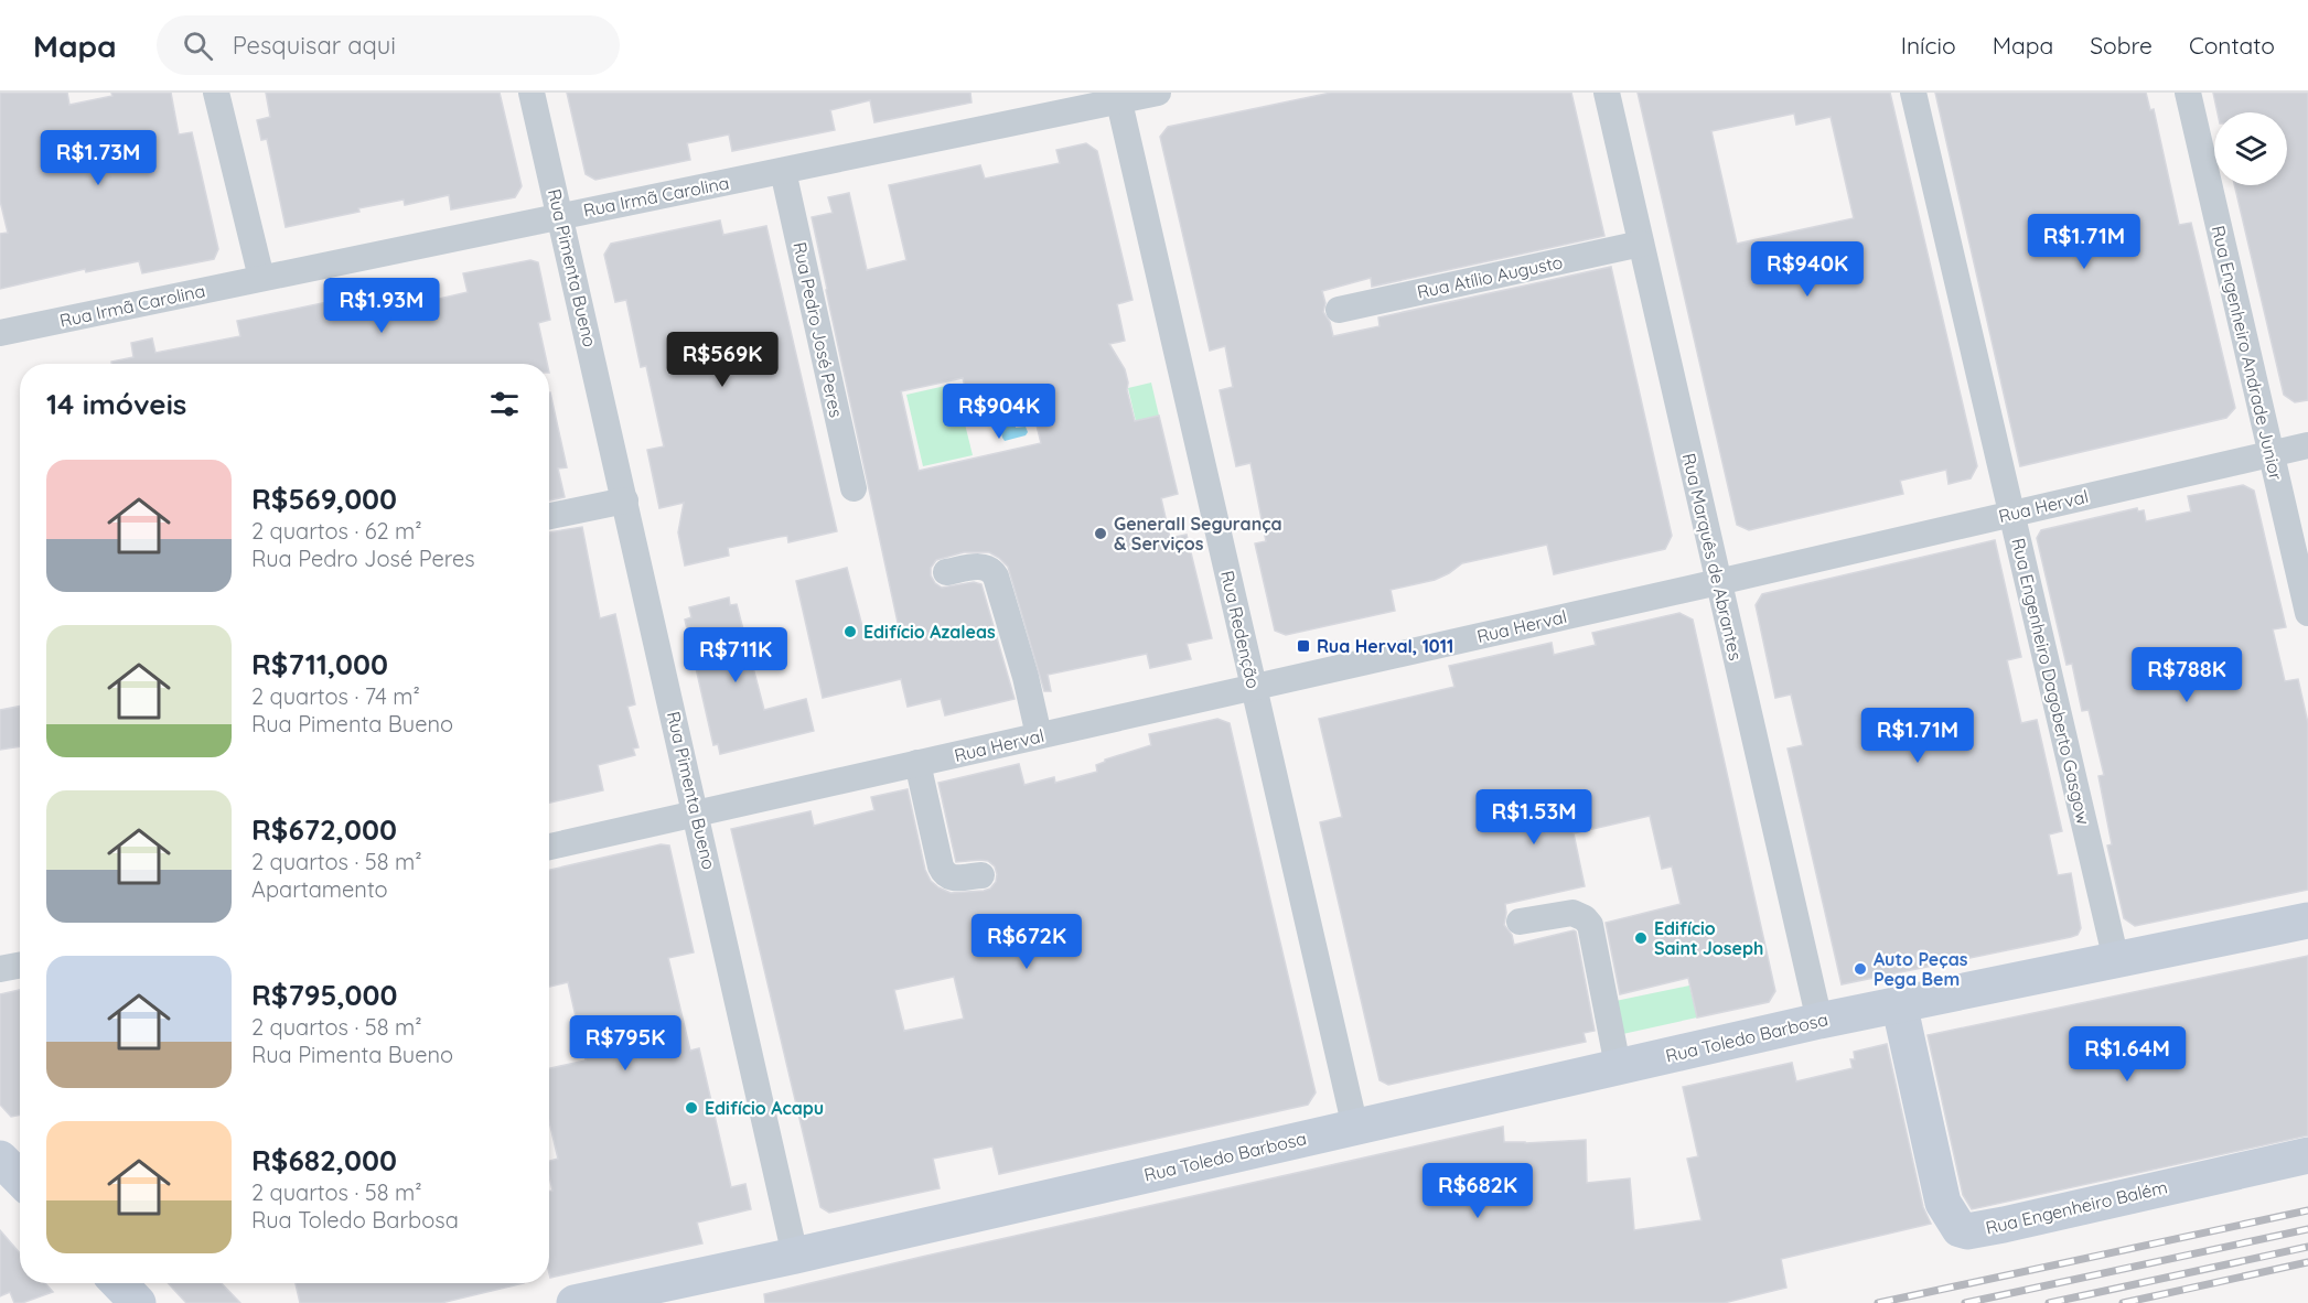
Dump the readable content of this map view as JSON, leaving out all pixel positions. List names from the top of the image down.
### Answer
{
  "streets": {
    "street": [
      "Rua Irmã Carolina",
      "Rua Pimenta Bueno",
      "Rua Atílio Augusto",
      "Rua Pedro José Peres",
      "Rua Engenheiro Andrade Junior",
      "Rua Herval",
      "Rua Marquês de Abrantes",
      "Rua Redenção",
      "Rua Engenheiro Dagoberto Gasgow",
      "Rua Toledo Barbosa",
      "Rua Engenheiro Balém"
    ]
  },
  "crossings": [
    ["Rua Irmã Carolina", "Rua Pimenta Bueno"],
    ["Rua Irmã Carolina", "Rua Pedro José Peres"],
    ["Rua Irmã Carolina", "Rua Redenção"],
    ["Rua Pimenta Bueno", "Rua Herval"],
    ["Rua Pimenta Bueno", "Rua Toledo Barbosa"],
    ["Rua Atílio Augusto", "Rua Marquês de Abrantes"],
    ["Rua Engenheiro Andrade Junior", "Rua Herval"],
    ["Rua Herval", "Rua Marquês de Abrantes"],
    ["Rua Herval", "Rua Redenção"],
    ["Rua Herval", "Rua Engenheiro Dagoberto Gasgow"],
    ["Rua Marquês de Abrantes", "Rua Toledo Barbosa"],
    ["Rua Redenção", "Rua Toledo Barbosa"],
    ["Rua Engenheiro Dagoberto Gasgow", "Rua Toledo Barbosa"],
    ["Rua Toledo Barbosa", "Rua Engenheiro Balém"]
  ],
  "places": {
    "other": [
      "Generall Segurança & Serviços",
      "Edifício Azaleas",
      "Edifício Saint Joseph",
      "Auto Peças Pega Bem",
      "Edifício Acapu"
    ],
    "transit": ["Rua Herval, 1011"]
  },
  "page": {
    "header": "Mapa",
    "search": "Pesquisar aqui",
    "nav": [
      "Início",
      "Mapa",
      "Sobre",
      "Contato"
    ],
    "price": [
      "R$1.73M",
      "R$1.71M",
      "R$940K",
      "R$1.93M",
      "R$569K",
      "R$904K",
      "R$711K",
      "R$788K",
      "R$1.71M",
      "R$1.53M",
      "R$672K",
      "R$795K",
      "R$1.64M",
      "R$682K"
    ],
    "heading": "14 imóveis",
    "list": [
      {
        "name": "R$569,000",
        "note": "2 quartos · 62 m² · Rua Pedro José Peres"
      },
      {
        "name": "R$711,000",
        "note": "2 quartos · 74 m² · Rua Pimenta Bueno"
      },
      {
        "name": "R$672,000",
        "note": "2 quartos · 58 m² · Apartamento"
      },
      {
        "name": "R$795,000",
        "note": "2 quartos · 58 m² · Rua Pimenta Bueno"
      },
      {
        "name": "R$682,000",
        "note": "2 quartos · 58 m² · Rua Toledo Barbosa"
      }
    ]
  }
}
